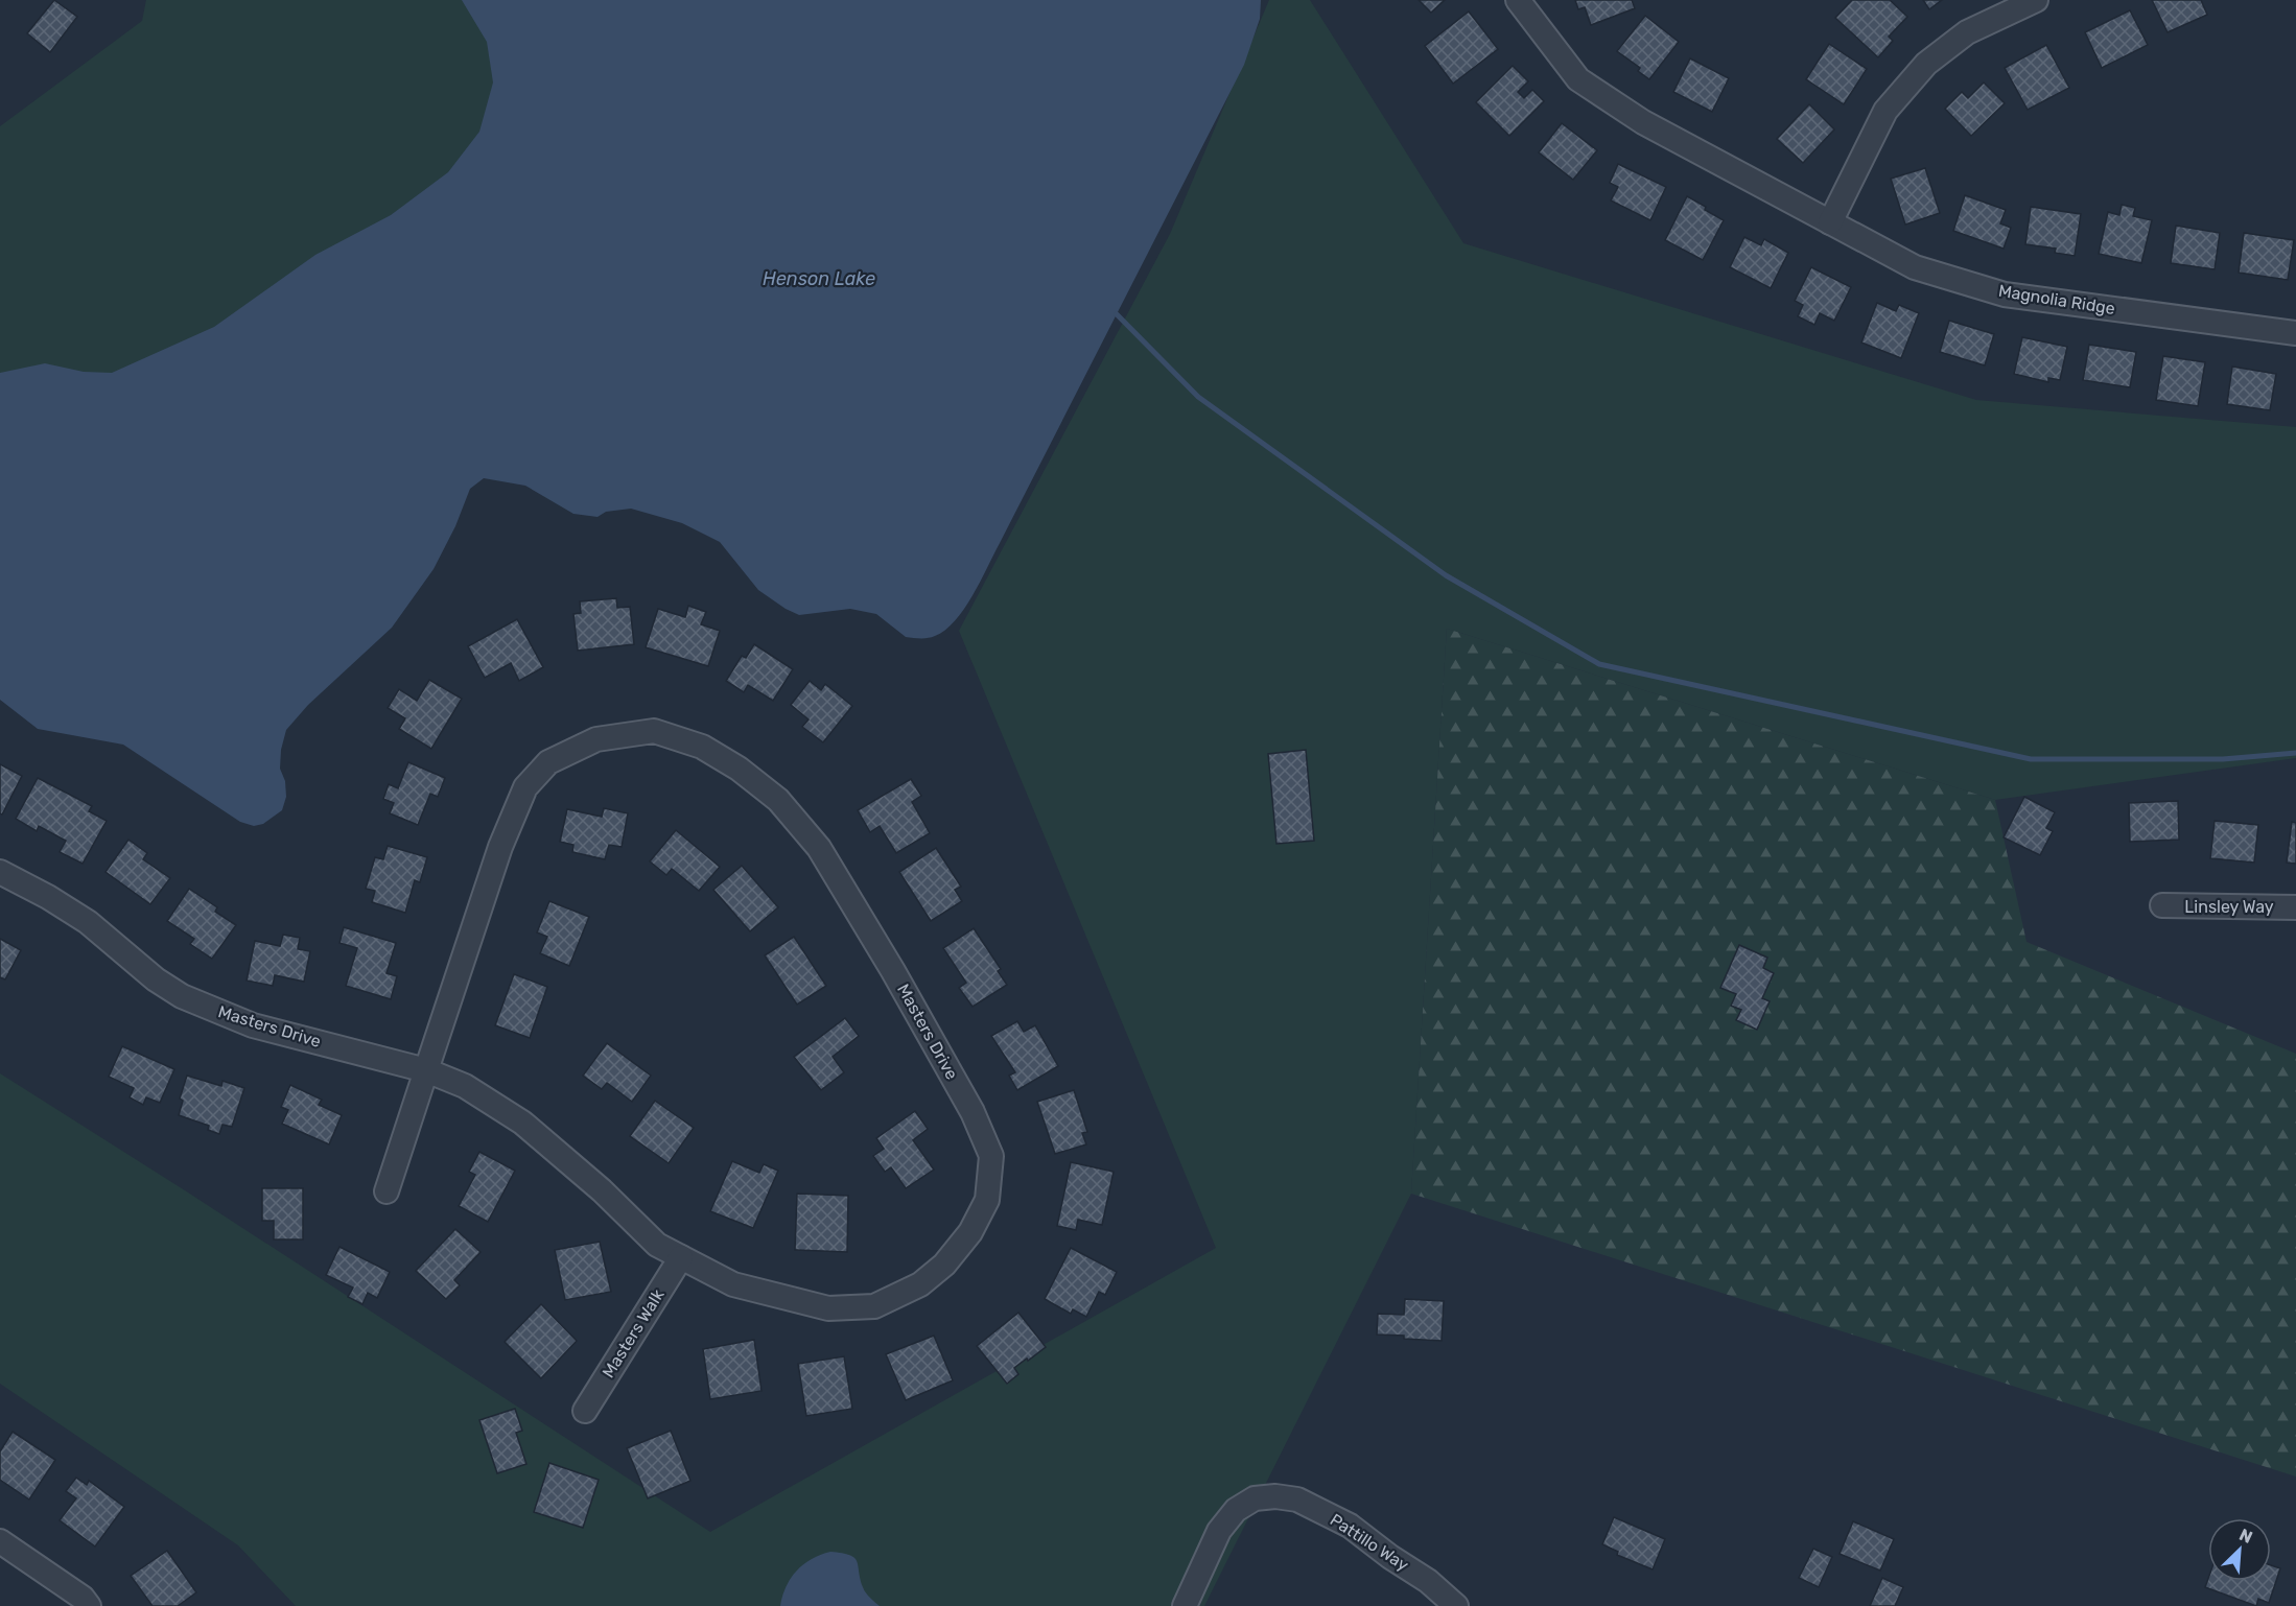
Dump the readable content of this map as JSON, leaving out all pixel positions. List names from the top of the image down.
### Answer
{
  "streets": {
    "street": [
      "Magnolia Ridge",
      "Linsley Way",
      "Masters Drive",
      "Masters Walk",
      "Pattillo Way"
    ]
  },
  "crossings": [
    ["Masters Drive", "Masters Walk"]
  ],
  "water": ["Henson Lake"],
  "north": "top right"
}
